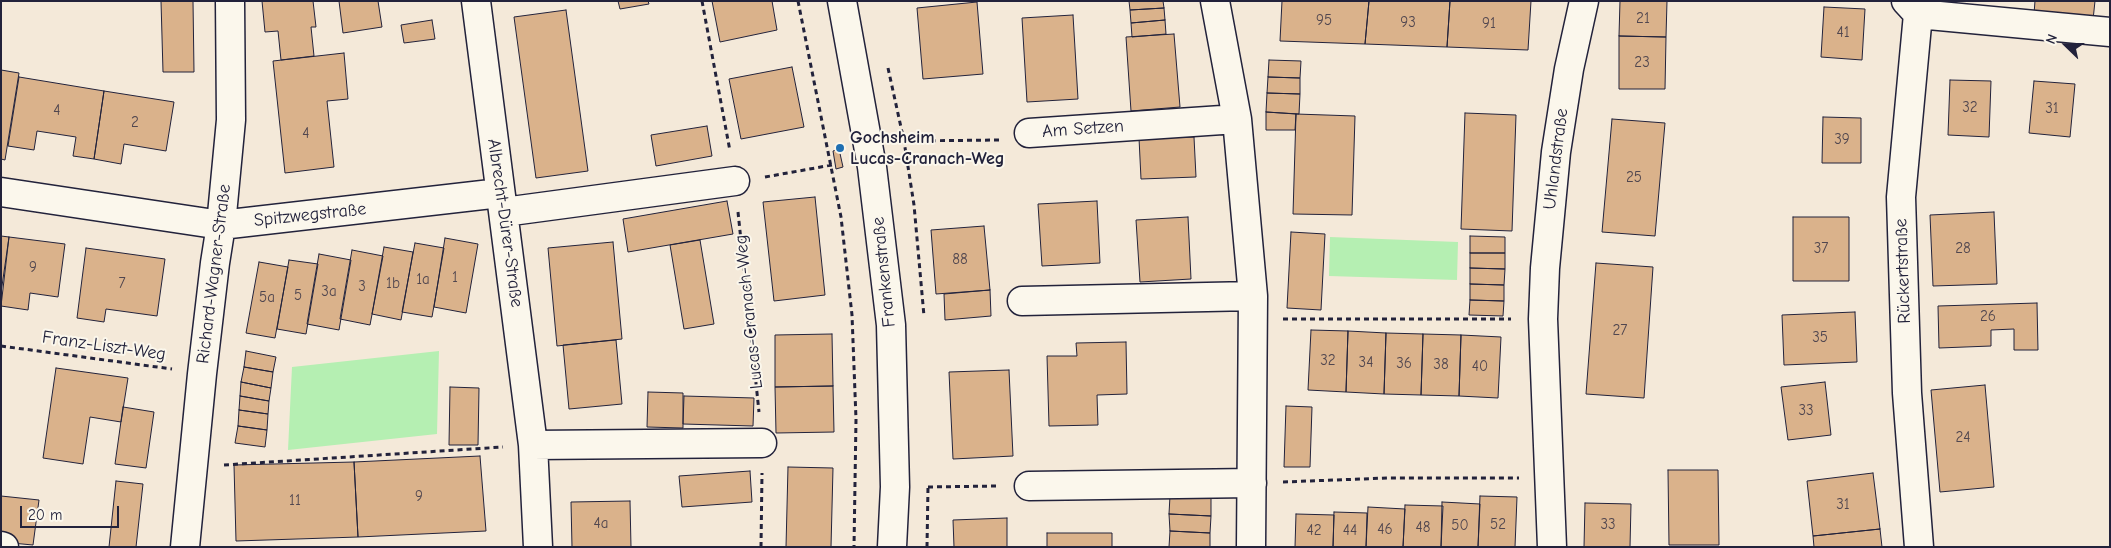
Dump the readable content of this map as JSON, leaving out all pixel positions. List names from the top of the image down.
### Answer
{
  "streets": {
    "street": [
      "Am Setzen",
      "Uhlandstraße",
      "Spitzwegstraße",
      "Albrecht-Dürer-Straße",
      "Rückertstraße",
      "Frankenstraße",
      "Richard-Wagner-Straße"
    ],
    "path": ["Lucas-Cranach-Weg", "Franz-Liszt-Weg"]
  },
  "crossings": [
    ["Spitzwegstraße", "Albrecht-Dürer-Straße"],
    ["Spitzwegstraße", "Richard-Wagner-Straße"],
    ["Richard-Wagner-Straße", "Franz-Liszt-Weg"]
  ],
  "places": ["Gochsheim Lucas-Cranach-Weg"],
  "house_numbers": [
    "21",
    "95",
    "93",
    "91",
    "41",
    "23",
    "32",
    "31",
    "4",
    "2",
    "4",
    "39",
    "25",
    "37",
    "28",
    "88",
    "9",
    "1",
    "1a",
    "7",
    "1b",
    "3",
    "3a",
    "5",
    "5a",
    "26",
    "27",
    "35",
    "32",
    "34",
    "36",
    "38",
    "40",
    "33",
    "24",
    "9",
    "11",
    "31",
    "4a",
    "52",
    "33",
    "50",
    "48",
    "46",
    "42",
    "44"
  ],
  "scale_bar": "20 m",
  "north": "left"
}
